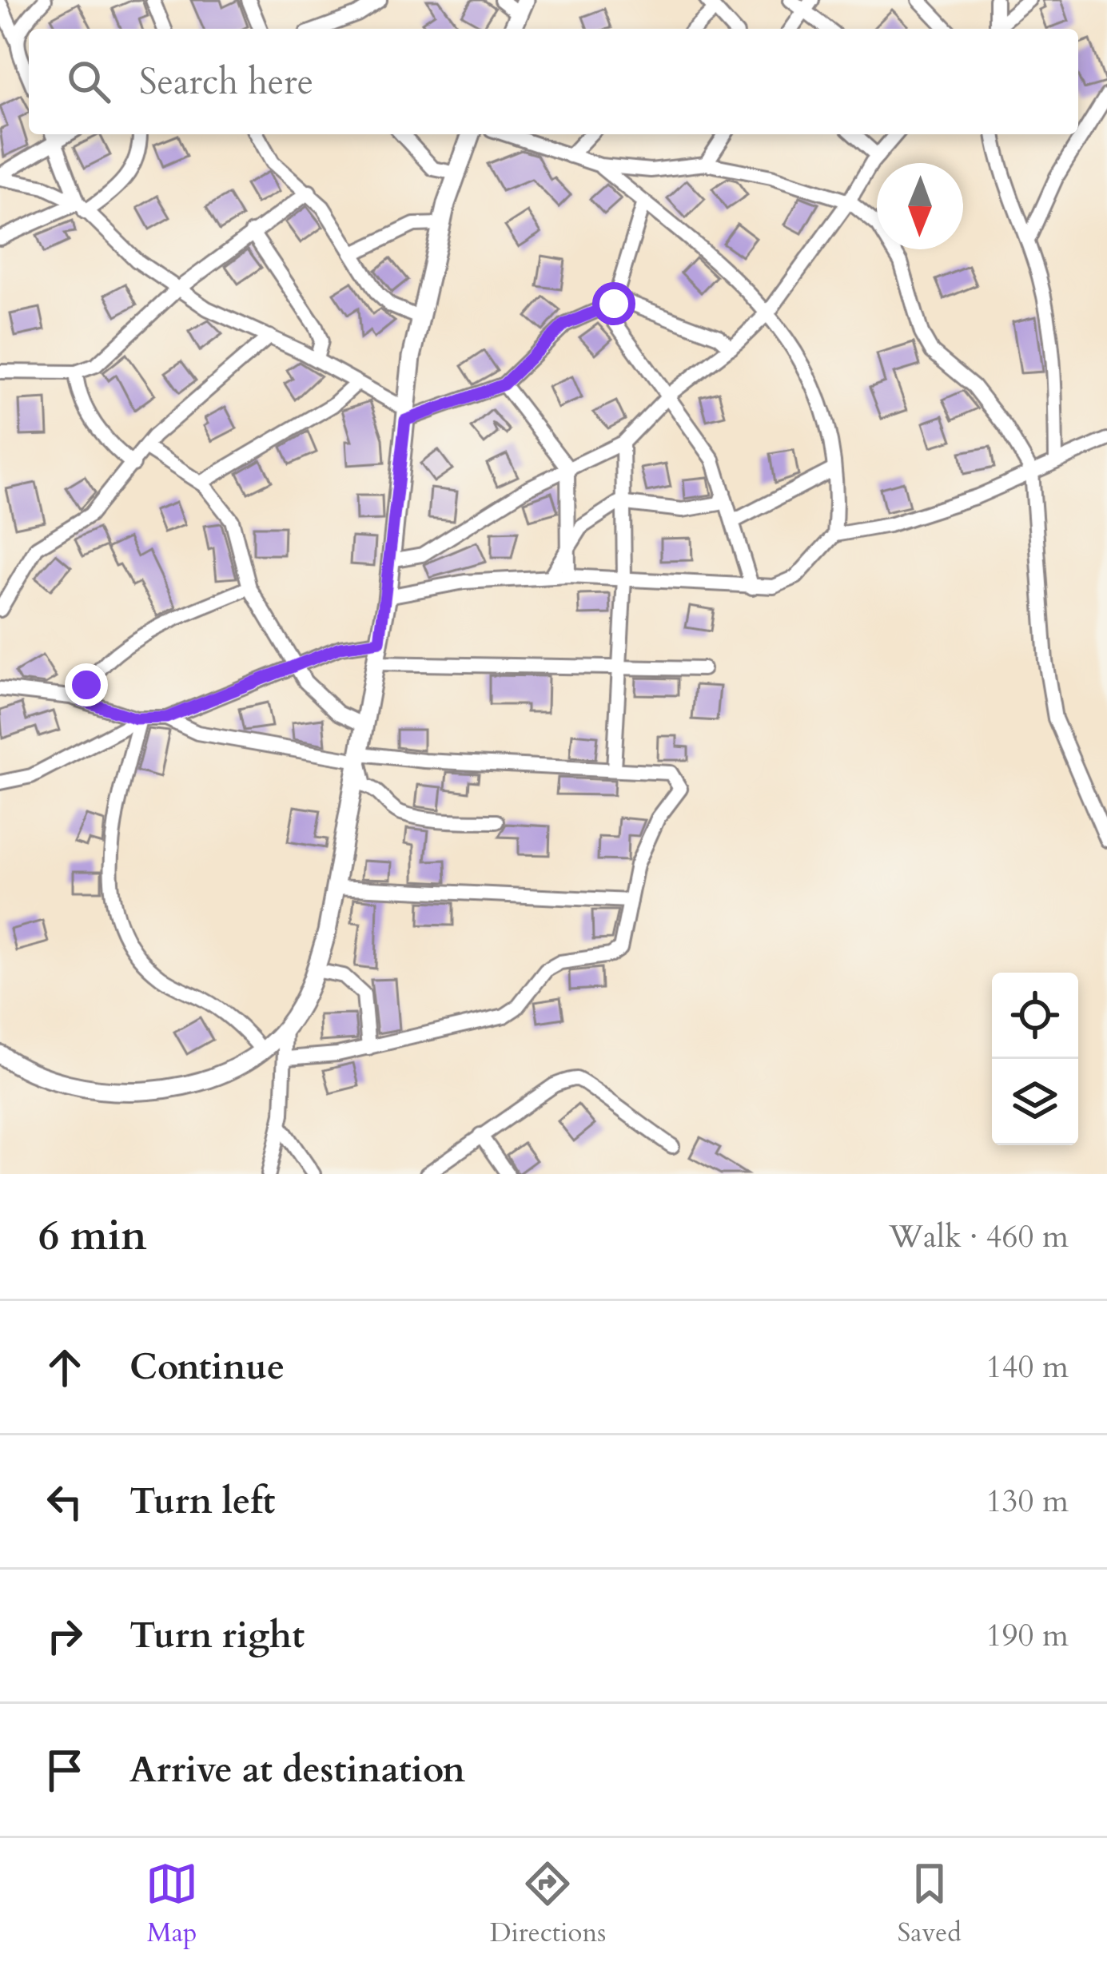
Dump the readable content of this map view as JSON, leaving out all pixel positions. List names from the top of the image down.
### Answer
{
  "north": "bottom",
  "page": {
    "search": "Search here",
    "heading": ["6 min", "Walk · 460 m"],
    "list": [
      ["Continue", "140 m"],
      ["Turn left", "130 m"],
      ["Turn right", "190 m"],
      "Arrive at destination"
    ],
    "nav": ["Map", "Directions", "Saved"]
  }
}
